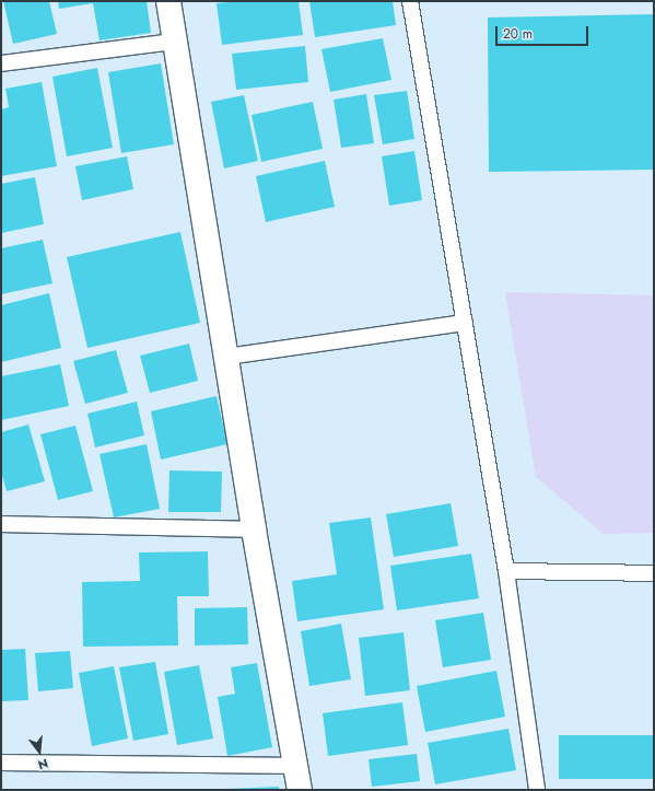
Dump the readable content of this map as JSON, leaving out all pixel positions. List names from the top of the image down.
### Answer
{
  "scale_bar": "20 m",
  "north": "bottom"
}
